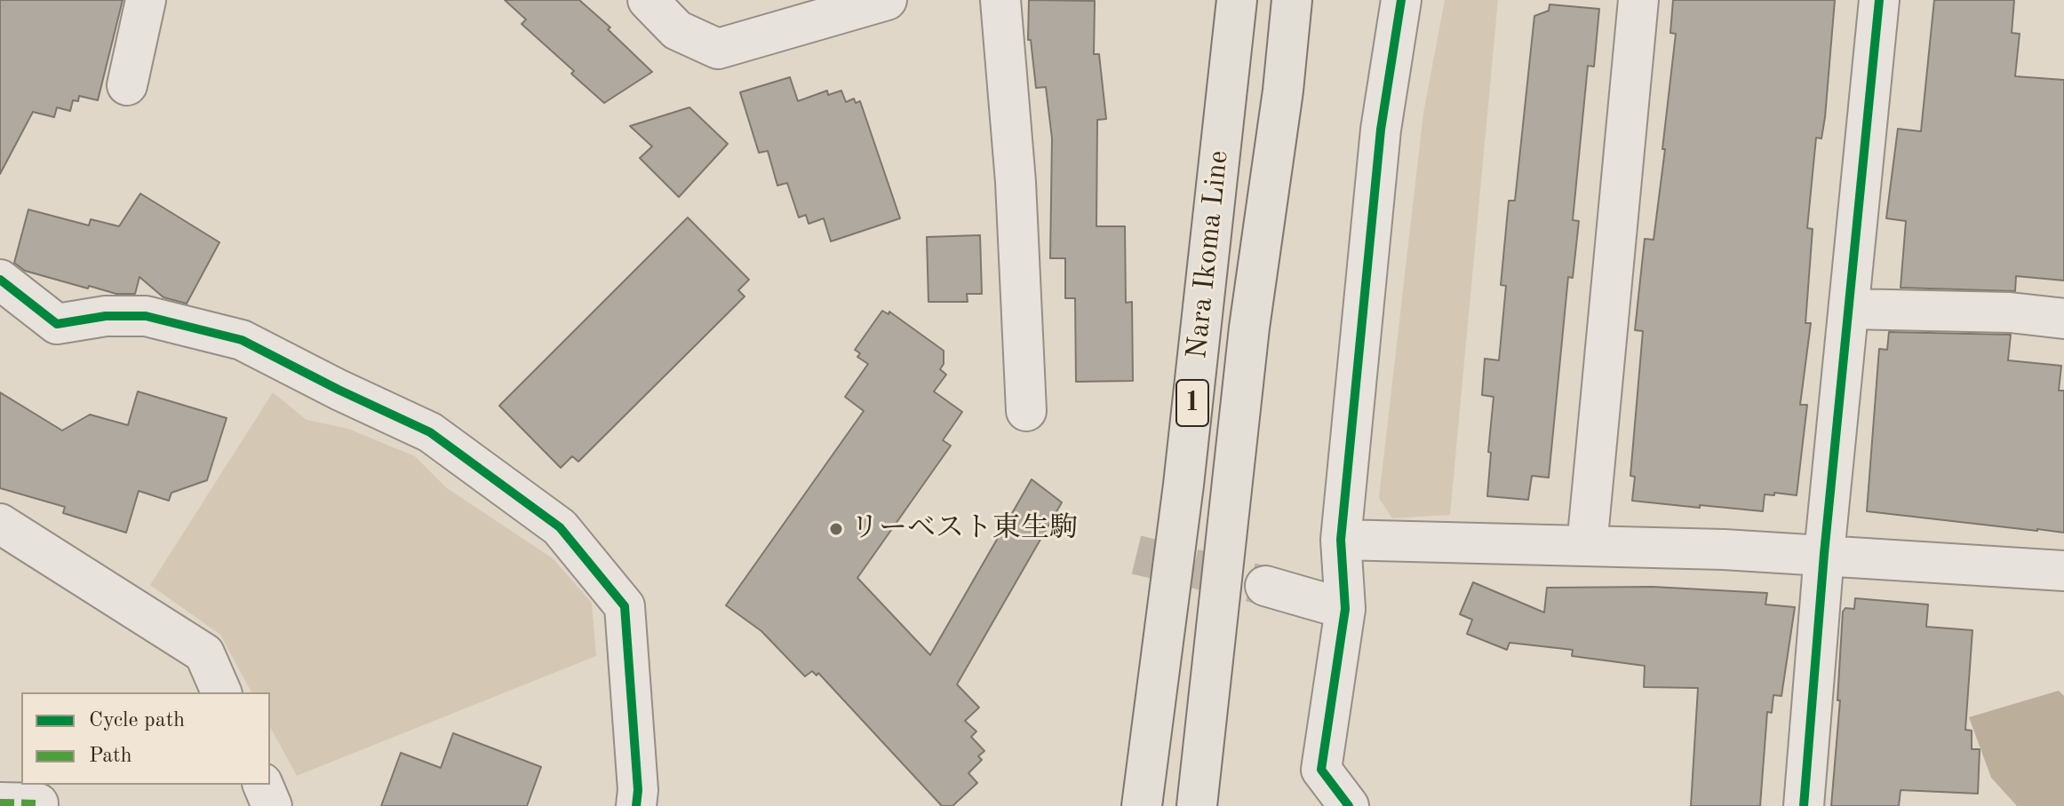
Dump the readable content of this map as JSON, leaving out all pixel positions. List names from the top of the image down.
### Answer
{
  "streets": {
    "main road": ["Nara Ikoma Line", "1"]
  },
  "places": ["リーベスト東生駒"],
  "legend": ["Cycle path", "Path"]
}
